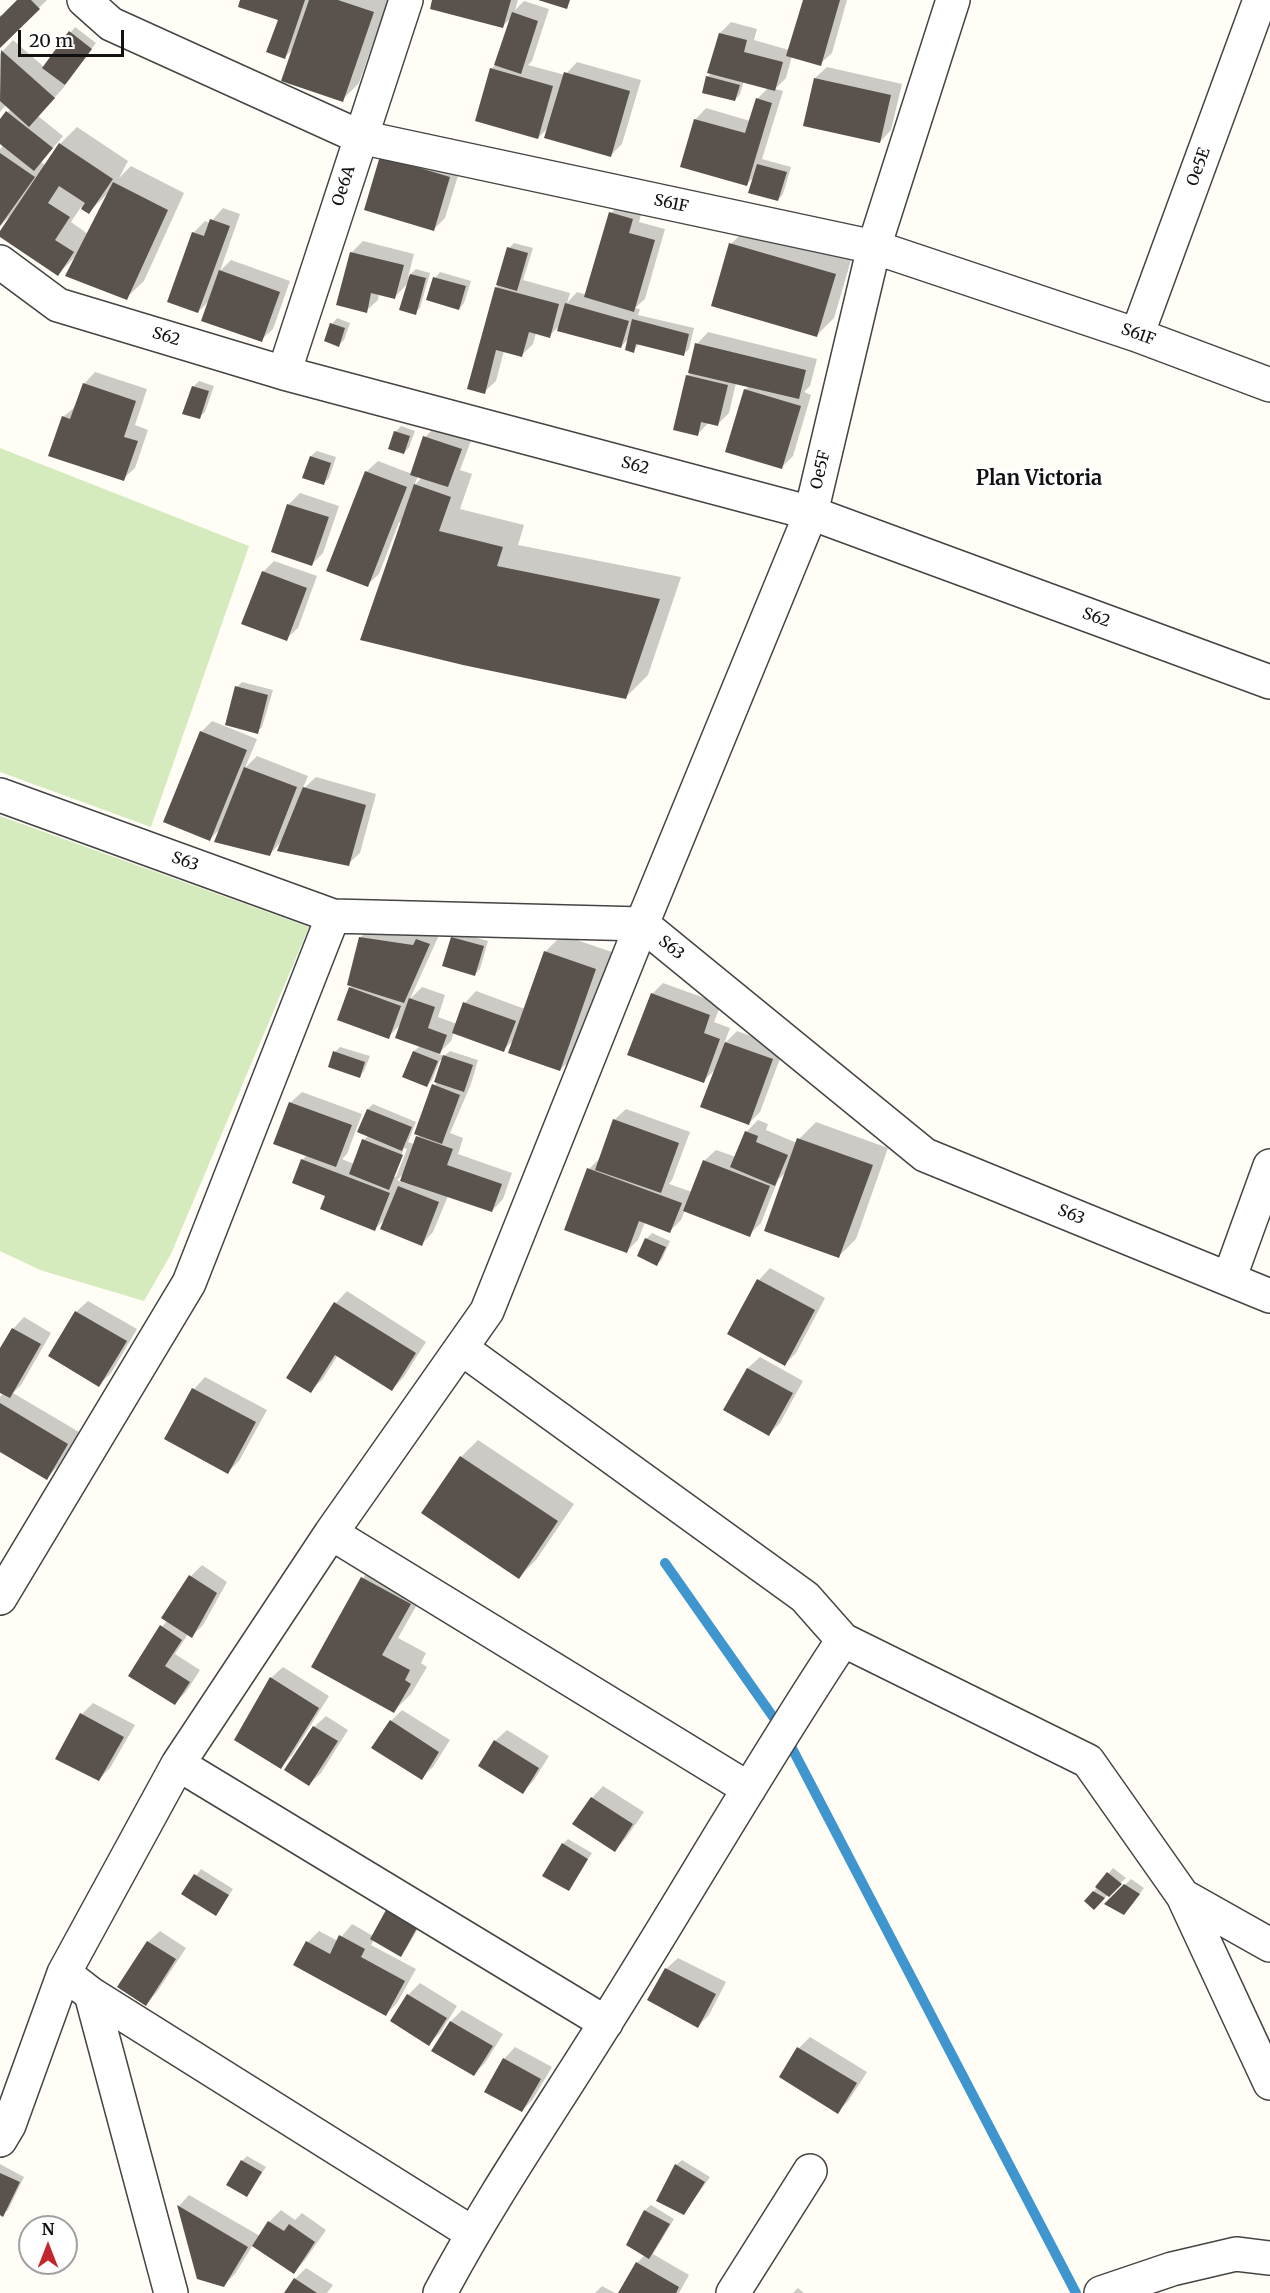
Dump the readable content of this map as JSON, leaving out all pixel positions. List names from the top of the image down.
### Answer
{
  "streets": {
    "street": [
      "Oe5E",
      "Oe6A",
      "S61F",
      "S62",
      "Oe5F",
      "S63"
    ]
  },
  "crossings": [
    ["Oe5E", "S61F"],
    ["Oe6A", "S61F"],
    ["Oe6A", "S62"],
    ["S61F", "Oe5F"],
    ["S62", "Oe5F"],
    ["Oe5F", "S63"]
  ],
  "districts": ["Plan Victoria"],
  "scale_bar": "20 m",
  "north": "top"
}
